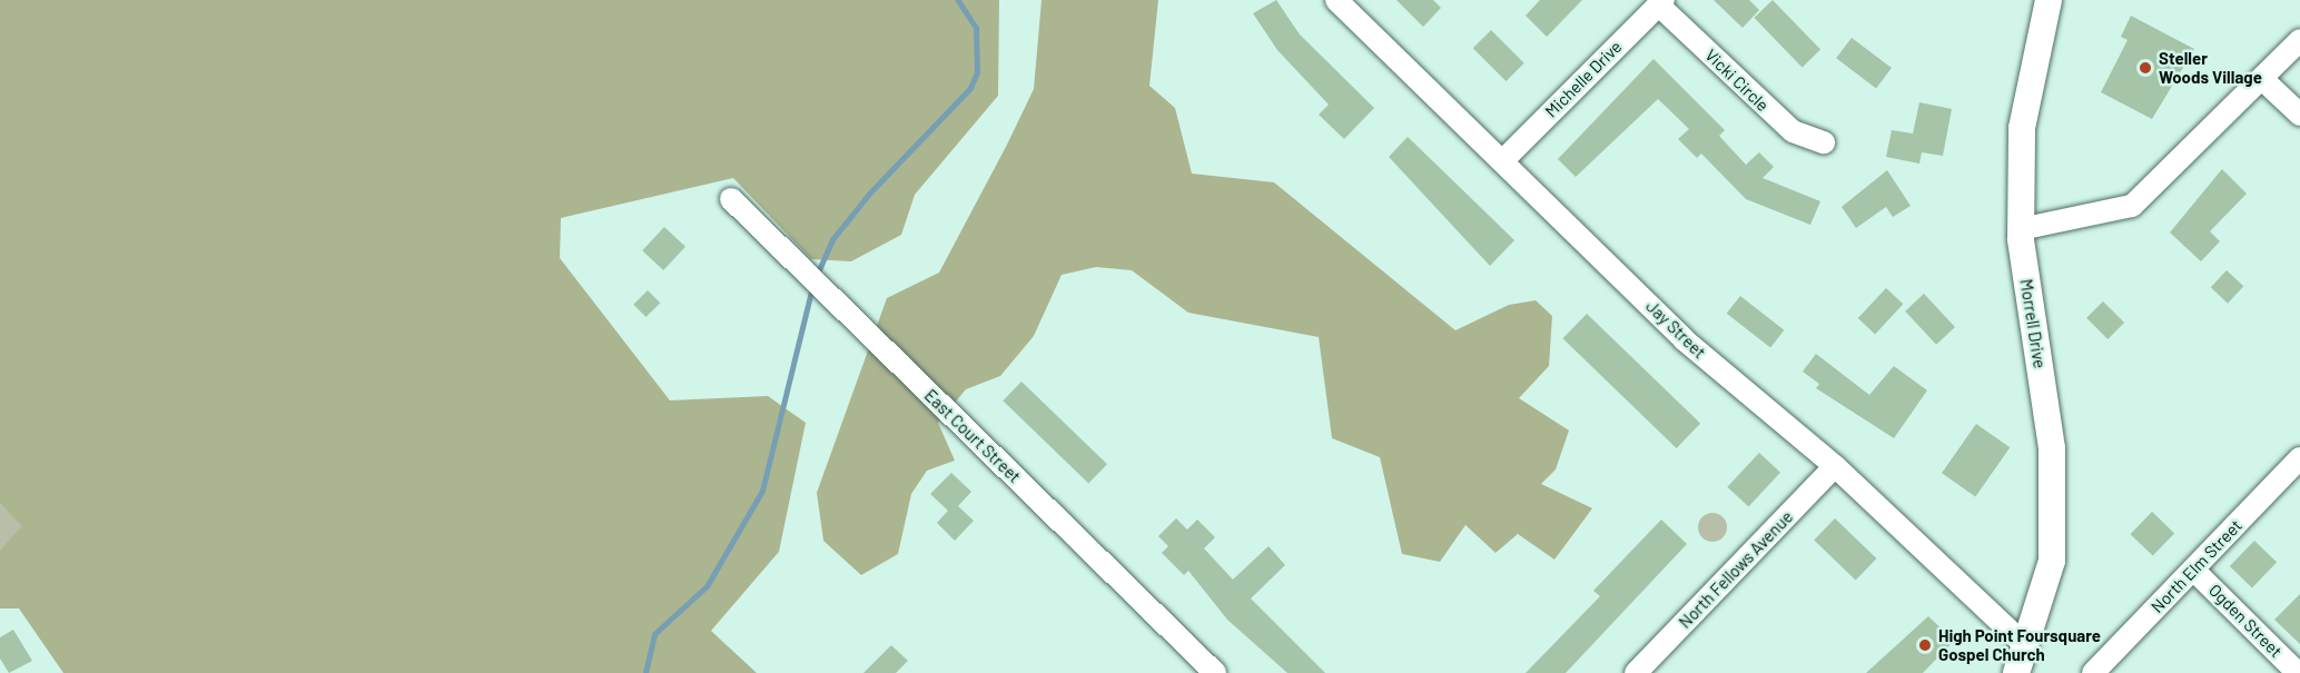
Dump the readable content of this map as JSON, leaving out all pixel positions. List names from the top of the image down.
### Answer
{
  "streets": {
    "main road": ["Morrell Drive"],
    "street": [
      "Michelle Drive",
      "Vicki Circle",
      "Jay Street",
      "East Court Street",
      "North Elm Street",
      "North Fellows Avenue",
      "Ogden Street"
    ]
  },
  "crossings": [
    ["Michelle Drive", "Vicki Circle"],
    ["Michelle Drive", "Jay Street"],
    ["Morrell Drive", "Jay Street"],
    ["Jay Street", "North Fellows Avenue"],
    ["North Elm Street", "Ogden Street"]
  ],
  "places": ["Steller Woods Village", "High Point Foursquare Gospel Church"]
}
